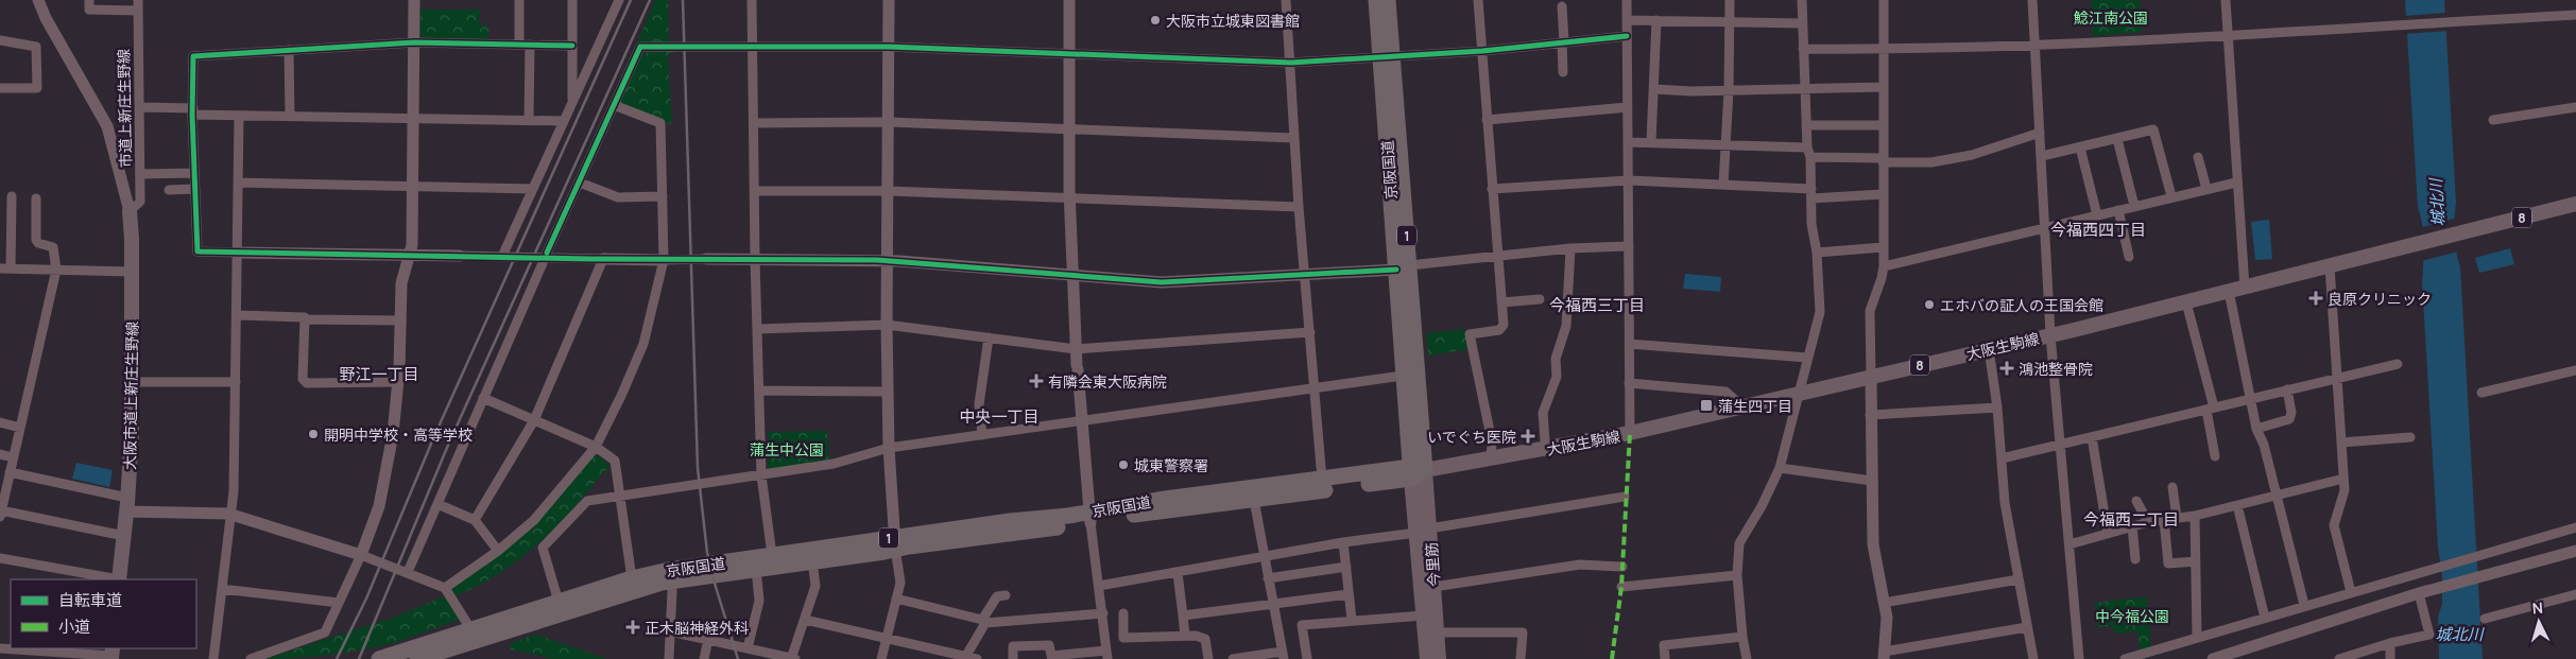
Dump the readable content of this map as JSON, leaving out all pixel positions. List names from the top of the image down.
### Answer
{
  "streets": {
    "highway": ["京阪国道", "1"],
    "main road": [
      "8",
      "大阪生駒線",
      "大阪市道上新庄生野線",
      "今里筋"
    ],
    "street": ["市道上新庄生野線"]
  },
  "crossings": [
    ["市道上新庄生野線", "大阪市道上新庄生野線"],
    ["京阪国道", "大阪生駒線"],
    ["京阪国道", "今里筋"],
    ["大阪生駒線", "今里筋"]
  ],
  "districts": [
    "今福西四丁目",
    "今福西三丁目",
    "野江一丁目",
    "中央一丁目",
    "今福西二丁目"
  ],
  "water": ["城北川"],
  "parks": ["鯰江南公園", "蒲生中公園", "中今福公園"],
  "places": {
    "other": [
      "大阪市立城東図書館",
      "エホバの証人の王国会館",
      "開明中学校・高等学校",
      "城東警察署"
    ],
    "health": [
      "良原クリニック",
      "鴻池整骨院",
      "有隣会東大阪病院",
      "いでぐち医院",
      "正木脳神経外科"
    ],
    "transit": ["蒲生四丁目"]
  },
  "legend": ["自転車道", "小道"],
  "north": "top"
}
